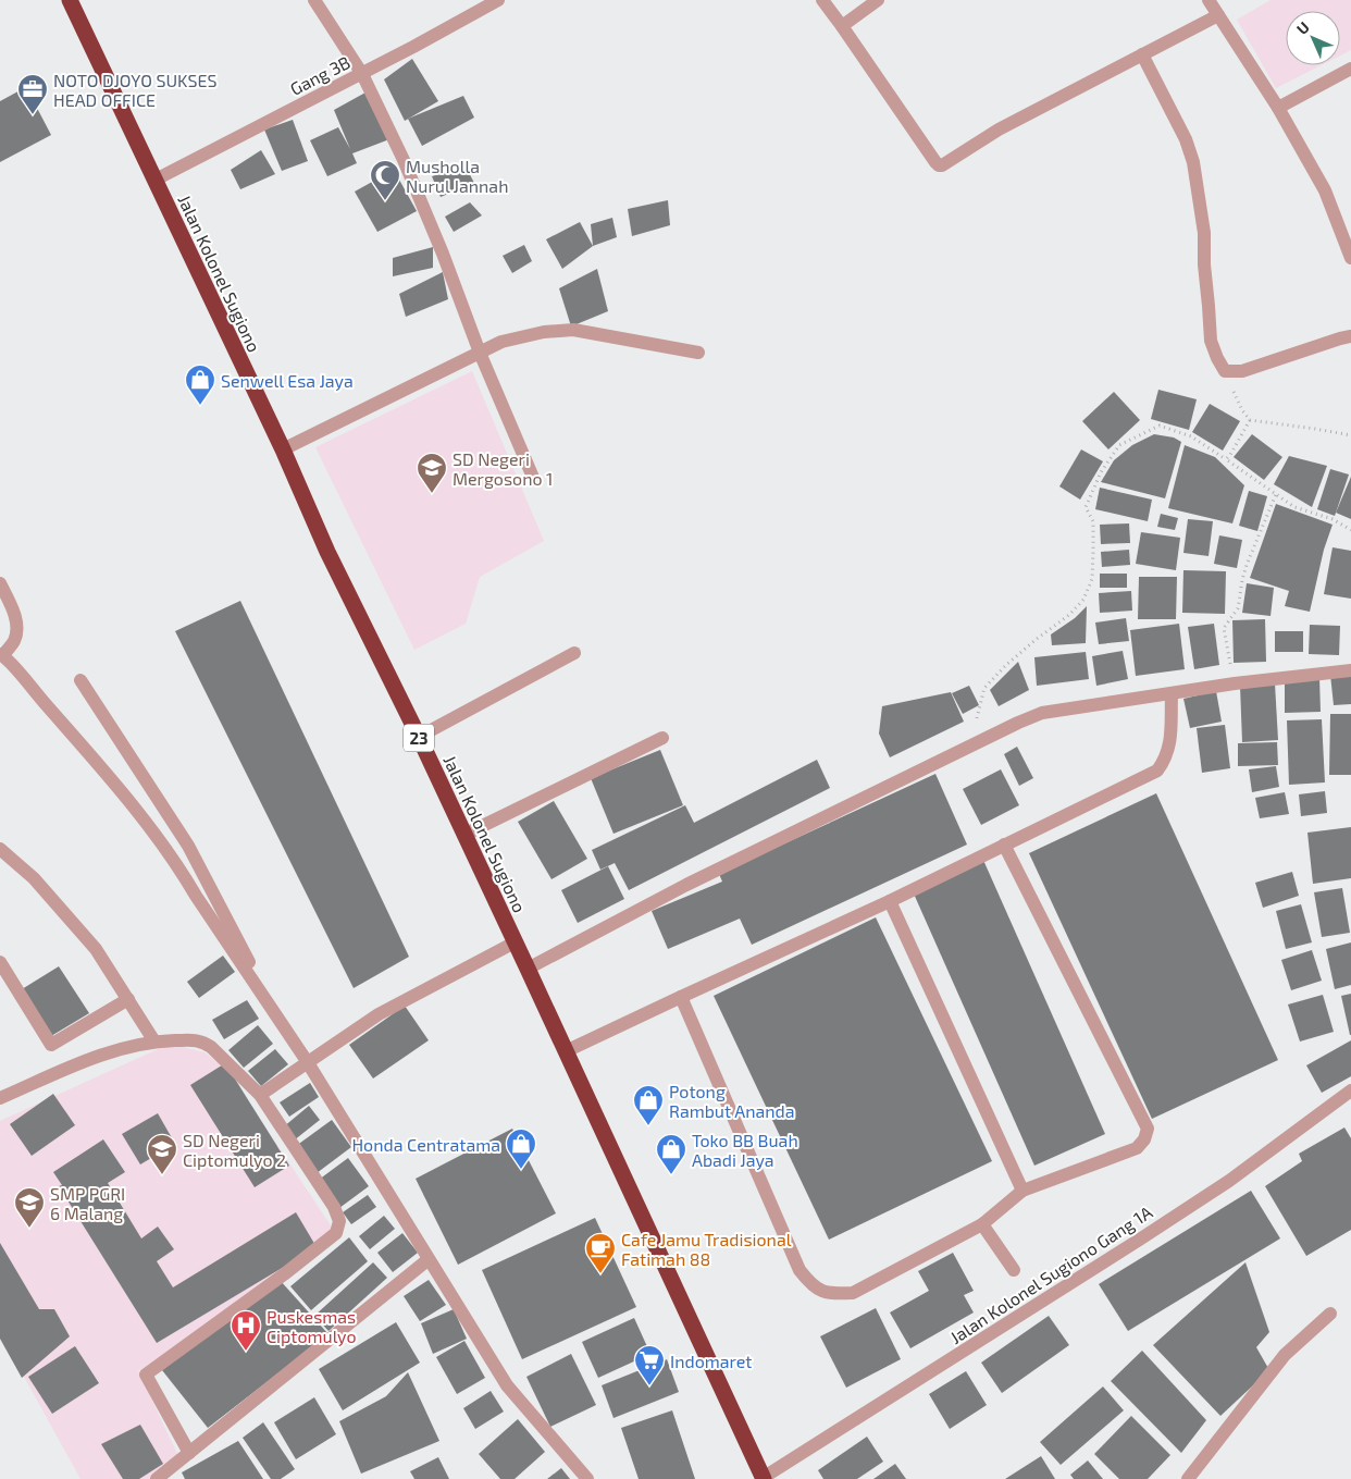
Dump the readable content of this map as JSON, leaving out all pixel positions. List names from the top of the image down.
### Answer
{
  "streets": {
    "highway": ["Jalan Kolonel Sugiono", "23"],
    "street": ["Gang 3B", "Jalan Kolonel Sugiono Gang 1A"]
  },
  "crossings": [
    ["Gang 3B", "Jalan Kolonel Sugiono"],
    ["Jalan Kolonel Sugiono", "Jalan Kolonel Sugiono Gang 1A"]
  ],
  "places": {
    "office": ["NOTO DJOYO SUKSES HEAD OFFICE"],
    "mosque": ["Musholla Nurul Jannah"],
    "shop": [
      "Senwell Esa Jaya",
      "Potong Rambut Ananda",
      "Honda Centratama",
      "Toko BB Buah Abadi Jaya"
    ],
    "school or university": ["SD Negeri Mergosono 1", "SD Negeri Ciptomulyo 2", "SMP PGRI 6 Malang"],
    "cafe": ["Cafe Jamu Tradisional Fatimah 88"],
    "hospital": ["Puskesmas Ciptomulyo"],
    "supermarket": ["Indomaret"]
  },
  "north": "top left"
}
